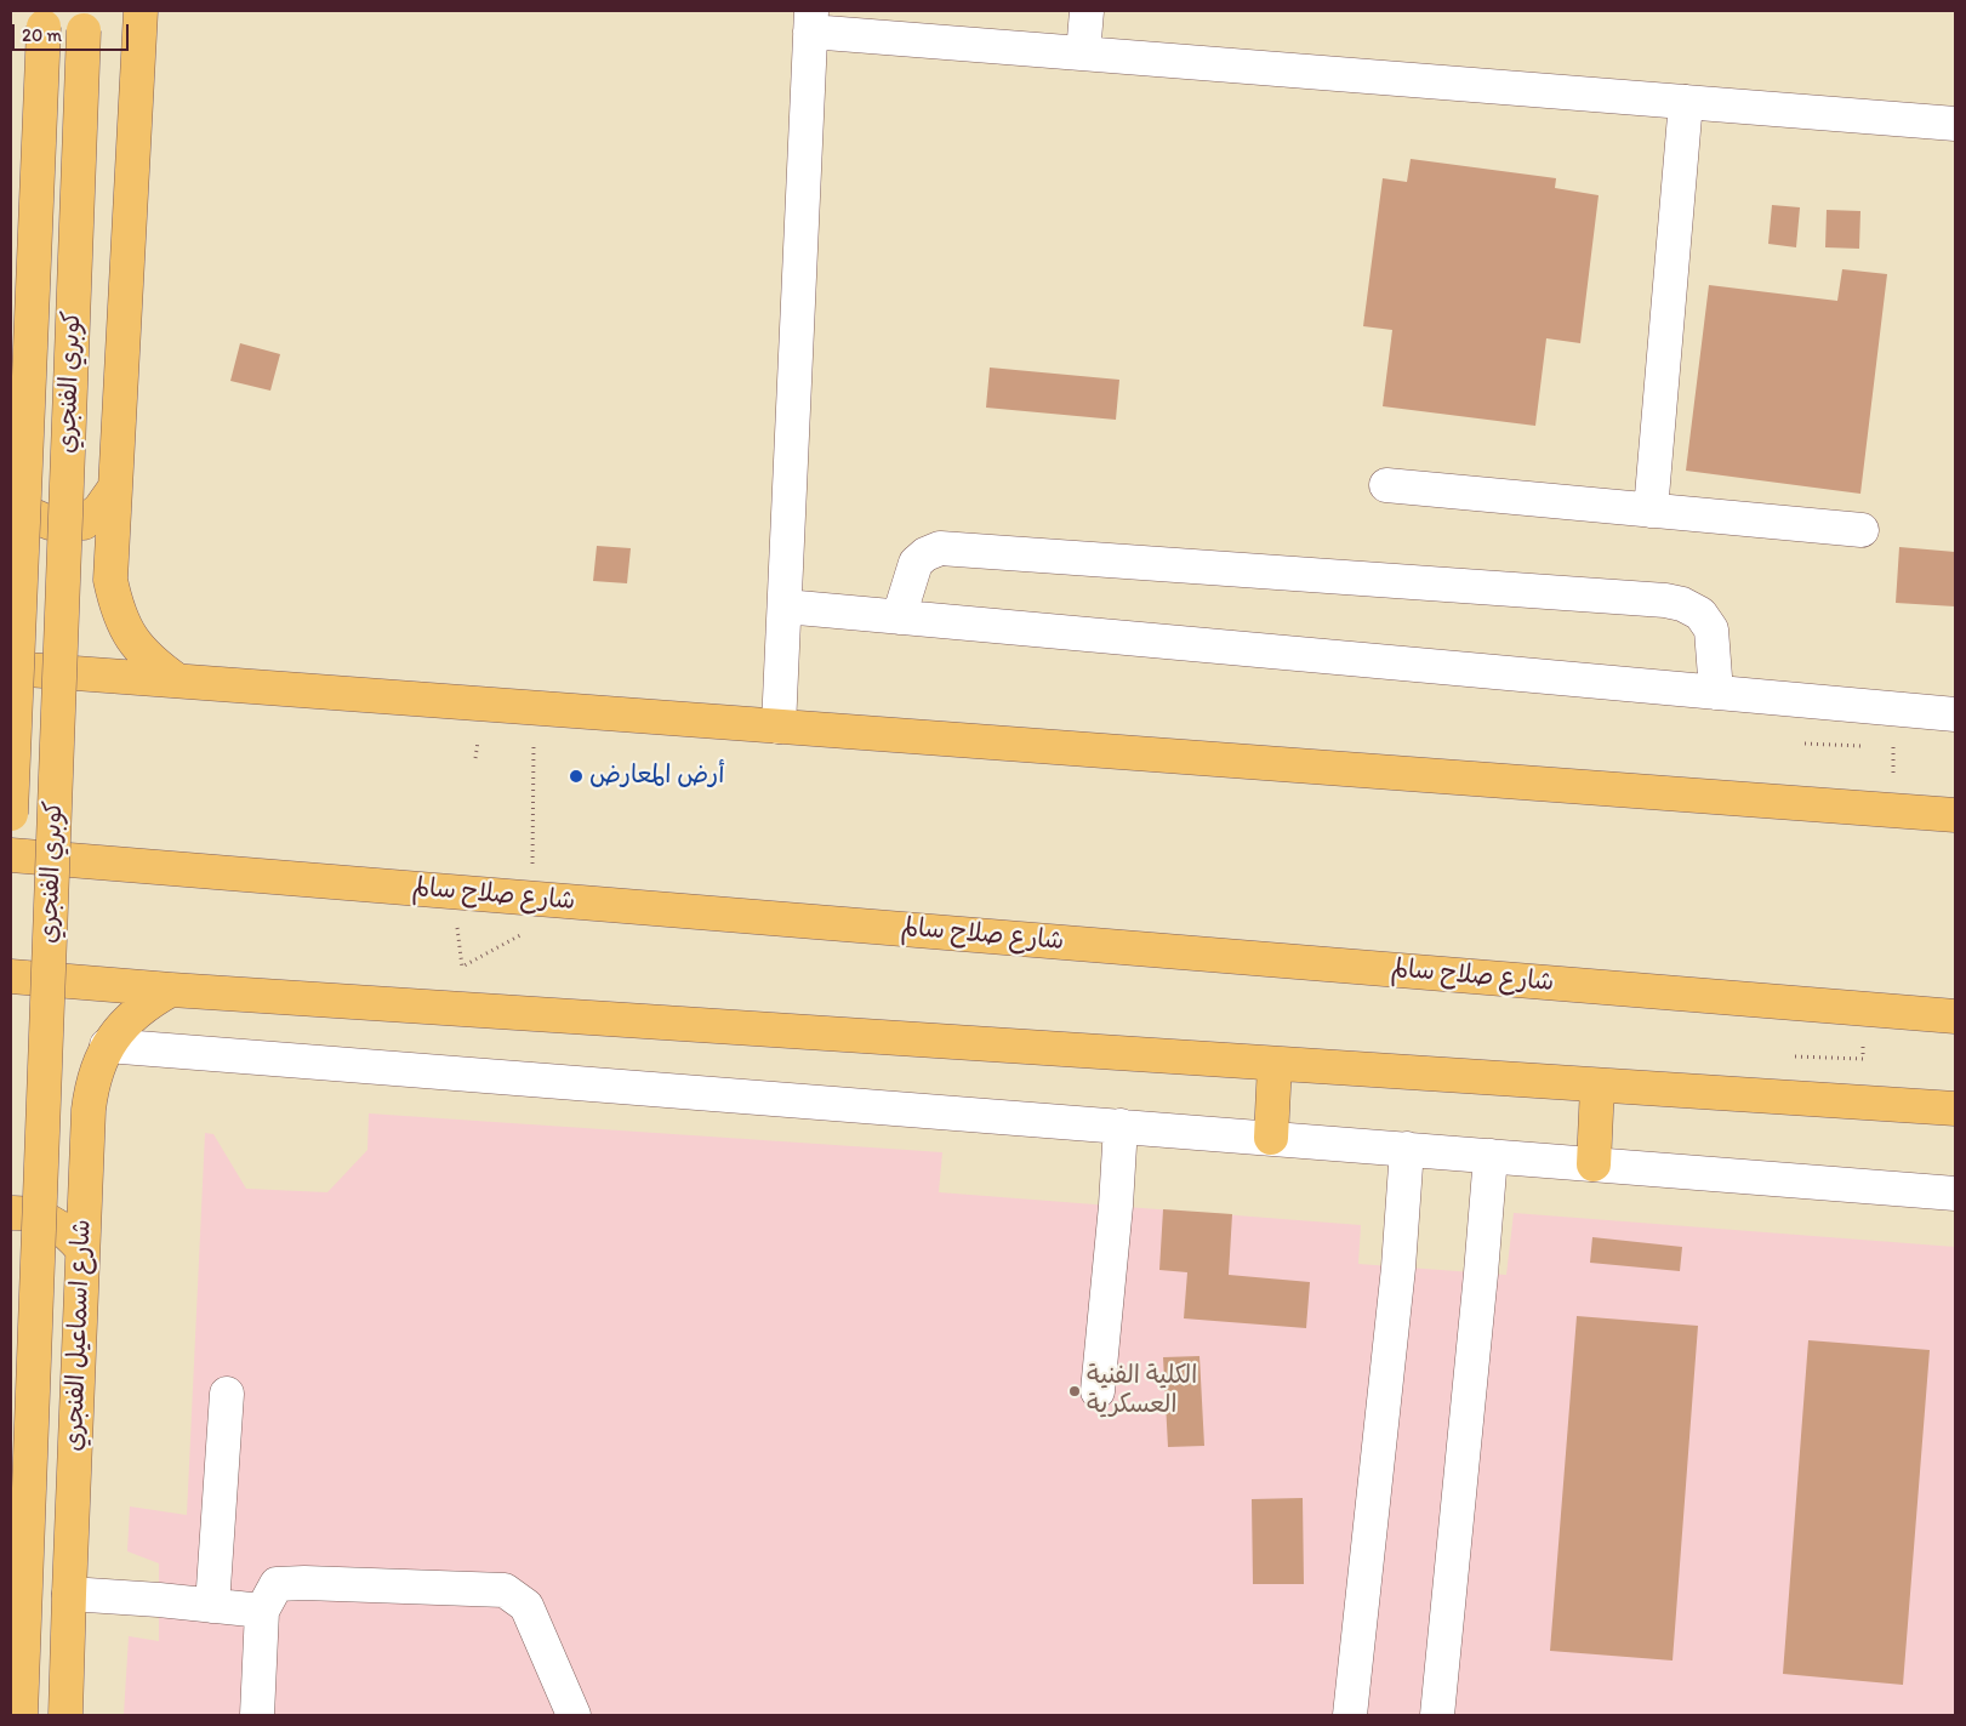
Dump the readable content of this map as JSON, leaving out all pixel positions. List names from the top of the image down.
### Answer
{
  "streets": {
    "main road": ["كوبري الفنجري", "شارع صلاح سالم", "شارع اسماعيل الفنجري"]
  },
  "places": ["أرض المعارض", "الكلية الفنية العسكرية"],
  "scale_bar": "20 m"
}
